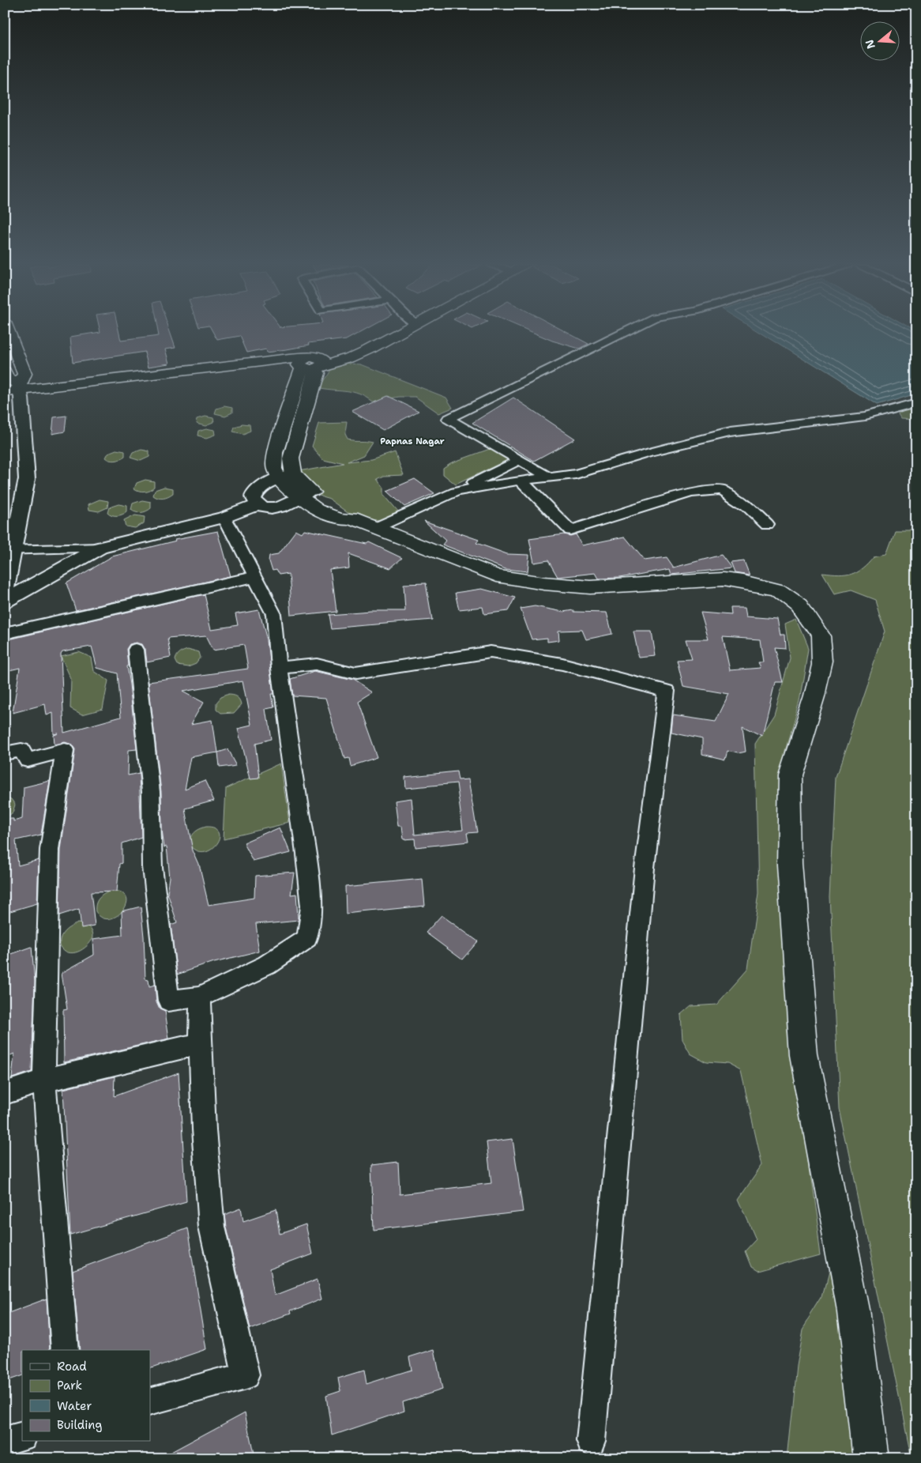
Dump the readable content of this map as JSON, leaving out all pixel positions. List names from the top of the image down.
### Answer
{
  "districts": ["Papnas Nagar"],
  "legend": [
    "Road",
    "Park",
    "Water",
    "Building"
  ],
  "north": "left"
}
